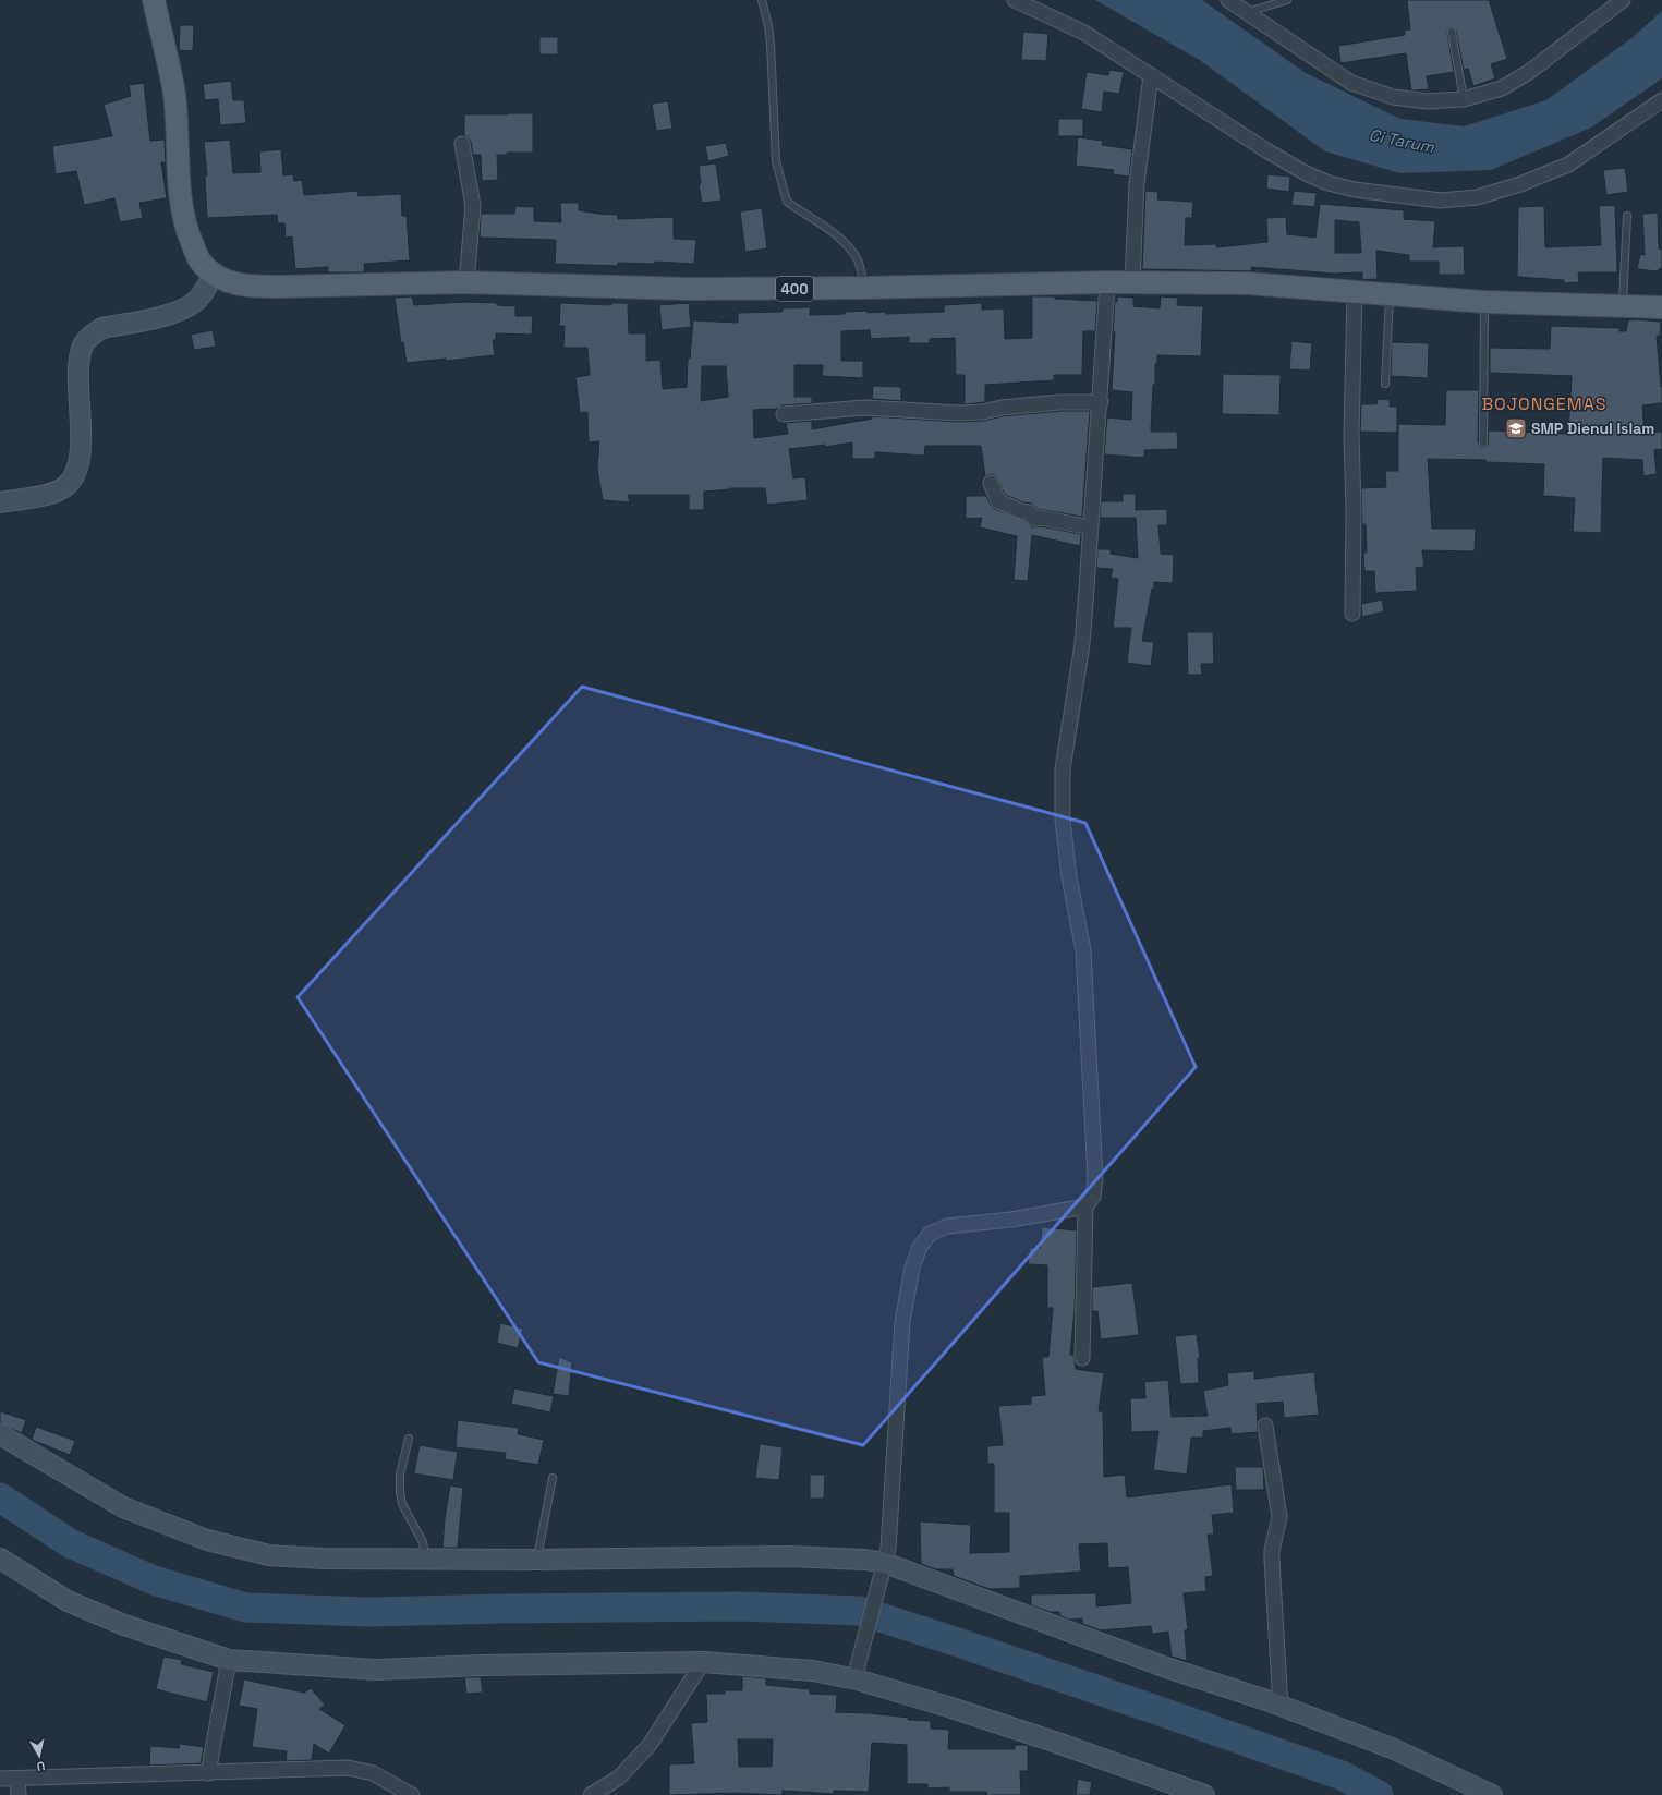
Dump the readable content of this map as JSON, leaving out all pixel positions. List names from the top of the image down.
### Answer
{
  "streets": {
    "main road": ["400"]
  },
  "districts": ["BOJONGEMAS"],
  "water": ["Ci Tarum"],
  "places": {
    "school or university": ["SMP Dienul Islam"]
  },
  "north": "bottom"
}
